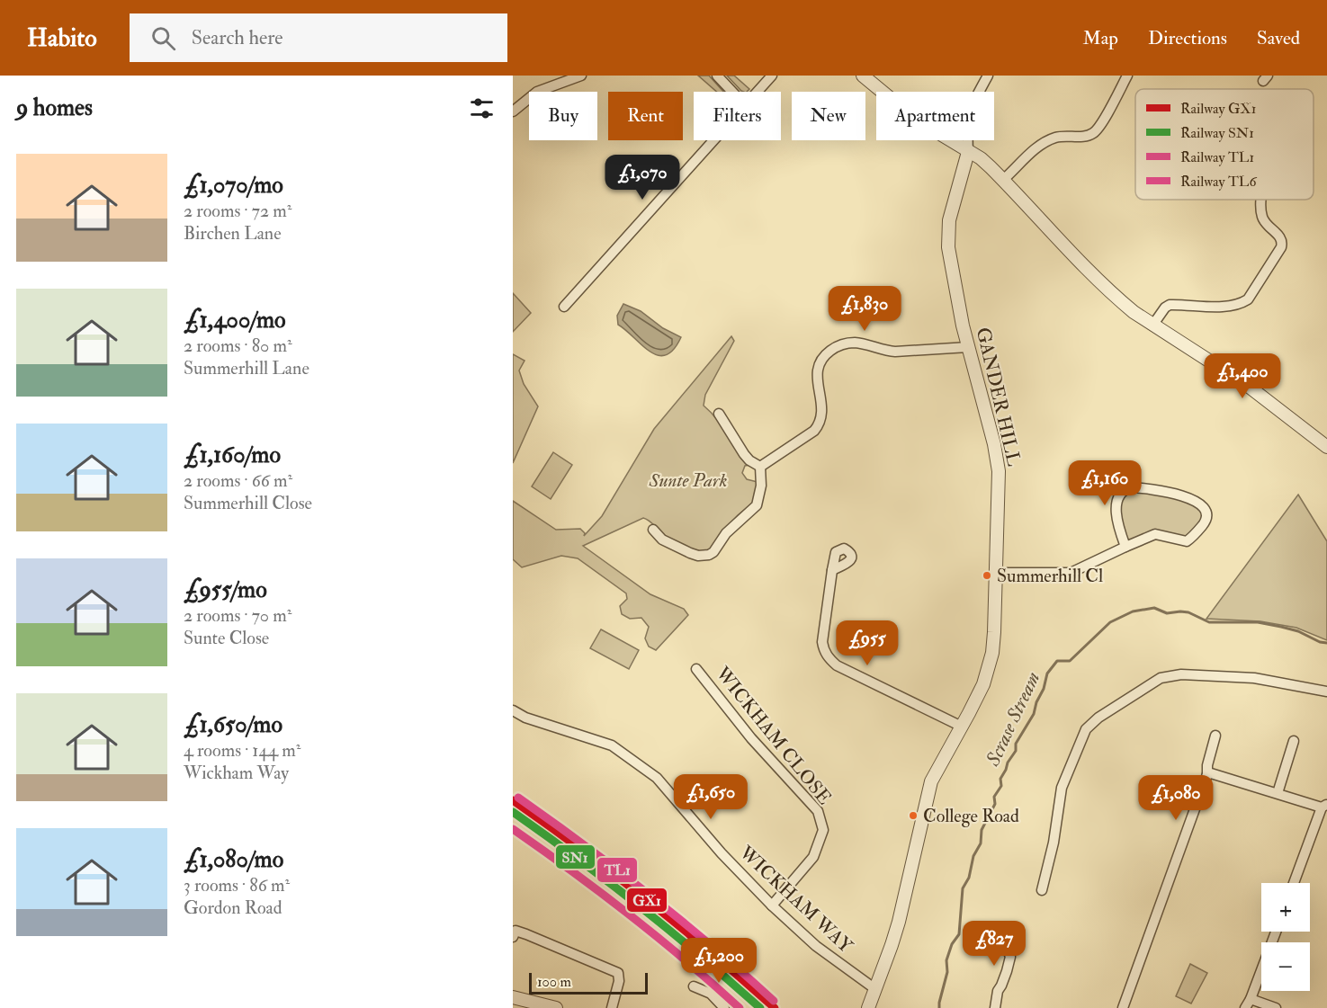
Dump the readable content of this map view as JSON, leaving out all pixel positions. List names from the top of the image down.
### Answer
{
  "streets": {
    "street": ["GANDER HILL", "WICKHAM CLOSE", "WICKHAM WAY"]
  },
  "crossings": [
    ["WICKHAM CLOSE", "WICKHAM WAY"]
  ],
  "water": ["Scrase Stream"],
  "parks": ["Sunte Park"],
  "places": ["Summerhill Cl", "College Road"],
  "lines": [
    "rail line TL1",
    "rail line GX1",
    "rail line SN1",
    "rail line TL6"
  ],
  "legend": [
    "Railway GX1",
    "Railway SN1",
    "Railway TL1",
    "Railway TL6"
  ],
  "scale_bar": "100 m",
  "page": {
    "header": "Habito",
    "search": "Search here",
    "nav": ["Map", "Directions", "Saved"],
    "heading": "9 homes",
    "chip": [
      "Buy",
      "Rent",
      "Filters",
      "New",
      "Apartment"
    ],
    "list": [
      {
        "name": "£1,070/mo",
        "note": "2 rooms · 72 m² · Birchen Lane"
      },
      {
        "name": "£1,400/mo",
        "note": "2 rooms · 80 m² · Summerhill Lane"
      },
      {
        "name": "£1,160/mo",
        "note": "2 rooms · 66 m² · Summerhill Close"
      },
      {
        "name": "£955/mo",
        "note": "2 rooms · 70 m² · Sunte Close"
      },
      {
        "name": "£1,650/mo",
        "note": "4 rooms · 144 m² · Wickham Way"
      },
      {
        "name": "£1,080/mo",
        "note": "3 rooms · 86 m² · Gordon Road"
      }
    ],
    "price": [
      "£1,070",
      "£1,830",
      "£1,400",
      "£1,160",
      "£955",
      "£1,650",
      "£1,080",
      "£827",
      "£1,200"
    ],
    "map_buttons": ["+", "−"],
    "scale": "100 m"
  }
}
